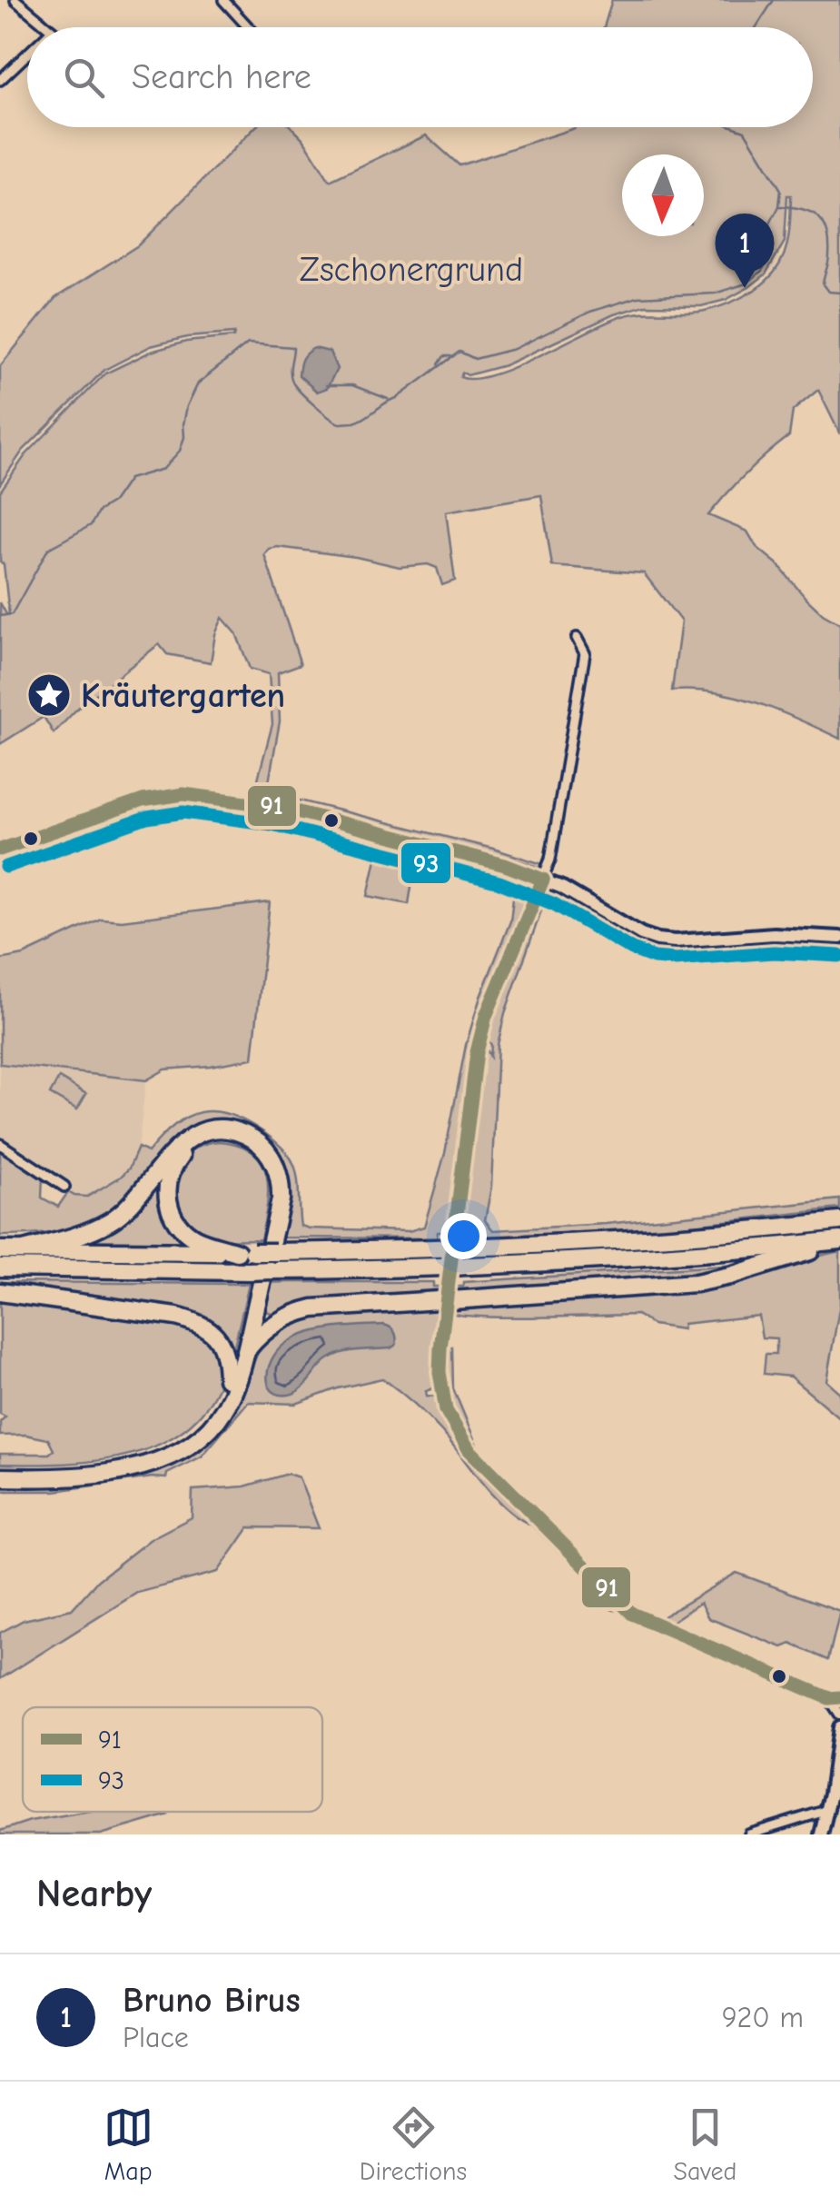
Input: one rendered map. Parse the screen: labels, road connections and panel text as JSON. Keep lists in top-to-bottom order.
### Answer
{
  "parks": ["Zschonergrund"],
  "places": {
    "place": ["Kräutergarten"]
  },
  "lines": ["transit line 91", "transit line 93"],
  "legend": ["91", "93"],
  "north": "bottom",
  "page": {
    "search": "Search here",
    "pins": "1",
    "heading": "Nearby",
    "list": [
      {
        "mark": "1",
        "name": "Bruno Birus",
        "note": "Place",
        "value": "920 m"
      }
    ],
    "nav": ["Map", "Directions", "Saved"]
  }
}
